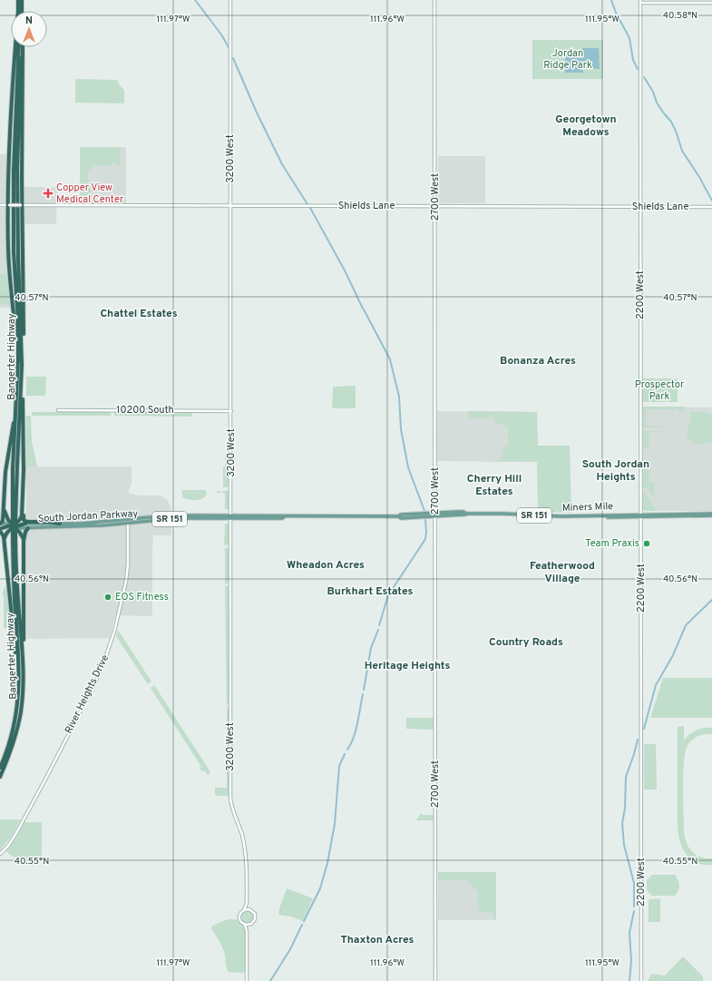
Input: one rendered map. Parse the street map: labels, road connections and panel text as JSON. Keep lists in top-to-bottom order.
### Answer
{
  "streets": {
    "highway": ["Bangerter Highway"],
    "main road": ["Miners Mile", "SR 151", "South Jordan Parkway"],
    "street": [
      "3200 West",
      "2700 West",
      "Shields Lane",
      "2200 West",
      "10200 South",
      "River Heights Drive"
    ]
  },
  "crossings": [
    ["3200 West", "Shields Lane"],
    ["3200 West", "10200 South"],
    ["3200 West", "South Jordan Parkway"],
    ["2700 West", "Shields Lane"],
    ["2700 West", "Miners Mile"],
    ["2700 West", "South Jordan Parkway"],
    ["Shields Lane", "2200 West"],
    ["2200 West", "Miners Mile"],
    ["2200 West", "SR 151"],
    ["Bangerter Highway", "South Jordan Parkway"],
    ["Miners Mile", "SR 151"],
    ["Miners Mile", "South Jordan Parkway"],
    ["South Jordan Parkway", "River Heights Drive"]
  ],
  "districts": [
    "Georgetown Meadows",
    "Chattel Estates",
    "Bonanza Acres",
    "South Jordan Heights",
    "Cherry Hill Estates",
    "Wheadon Acres",
    "Featherwood Village",
    "Burkhart Estates",
    "Country Roads",
    "Heritage Heights",
    "Thaxton Acres"
  ],
  "parks": ["Jordan Ridge Park", "Prospector Park"],
  "places": {
    "health": ["Copper View Medical Center"],
    "other": ["Team Praxis", "EOS Fitness"]
  },
  "north": "top",
  "coordinates": [
    "40.58°N",
    "111.97°W",
    "111.96°W",
    "111.95°W",
    "40.57°N",
    "40.56°N",
    "40.55°N"
  ]
}
